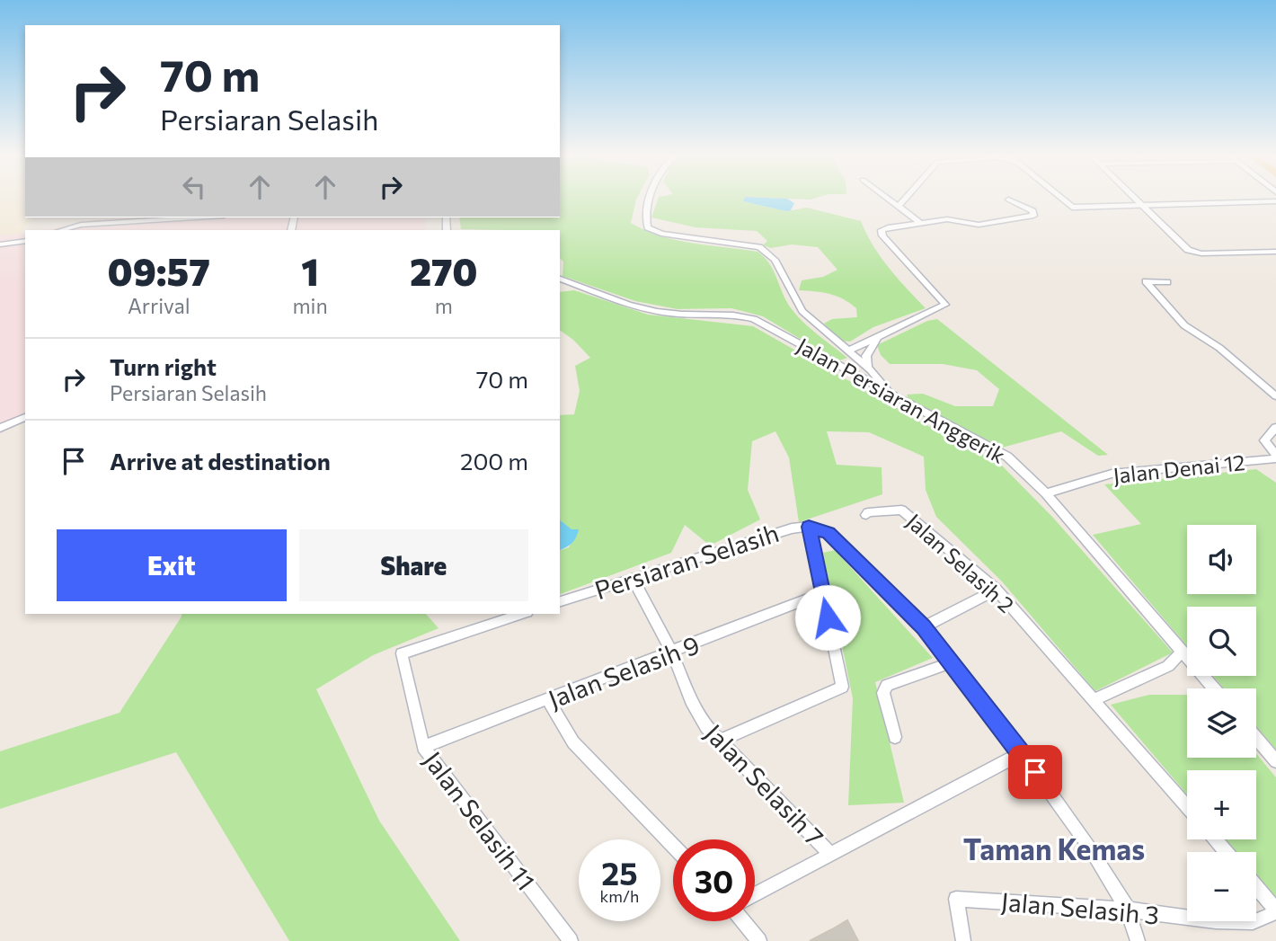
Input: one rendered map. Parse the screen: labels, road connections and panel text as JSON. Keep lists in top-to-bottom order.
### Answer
{
  "streets": {
    "street": [
      "Jalan Persiaran Anggerik",
      "Jalan Denai 12",
      "Persiaran Selasih",
      "Jalan Selasih 2",
      "Jalan Selasih 9",
      "Jalan Selasih 7",
      "Jalan Selasih 11",
      "Jalan Selasih 3"
    ]
  },
  "crossings": [
    ["Jalan Persiaran Anggerik", "Jalan Denai 12"],
    ["Persiaran Selasih", "Jalan Selasih 7"],
    ["Persiaran Selasih", "Jalan Selasih 3"],
    ["Jalan Selasih 9", "Jalan Selasih 7"],
    ["Jalan Selasih 9", "Jalan Selasih 11"]
  ],
  "districts": ["Taman Kemas"],
  "page": {
    "turn": ["70 m", "Persiaran Selasih"],
    "eta": [
      "09:57",
      "Arrival",
      "1",
      "min",
      "270",
      "m"
    ],
    "list": [
      {
        "name": "Turn right",
        "note": "Persiaran Selasih",
        "value": "70 m"
      },
      {
        "name": "Arrive at destination",
        "value": "200 m"
      }
    ],
    "buttons": ["Exit", "Share"],
    "map_buttons": ["+", "−"],
    "speed": "25 km/h",
    "limit": "30"
  }
}
